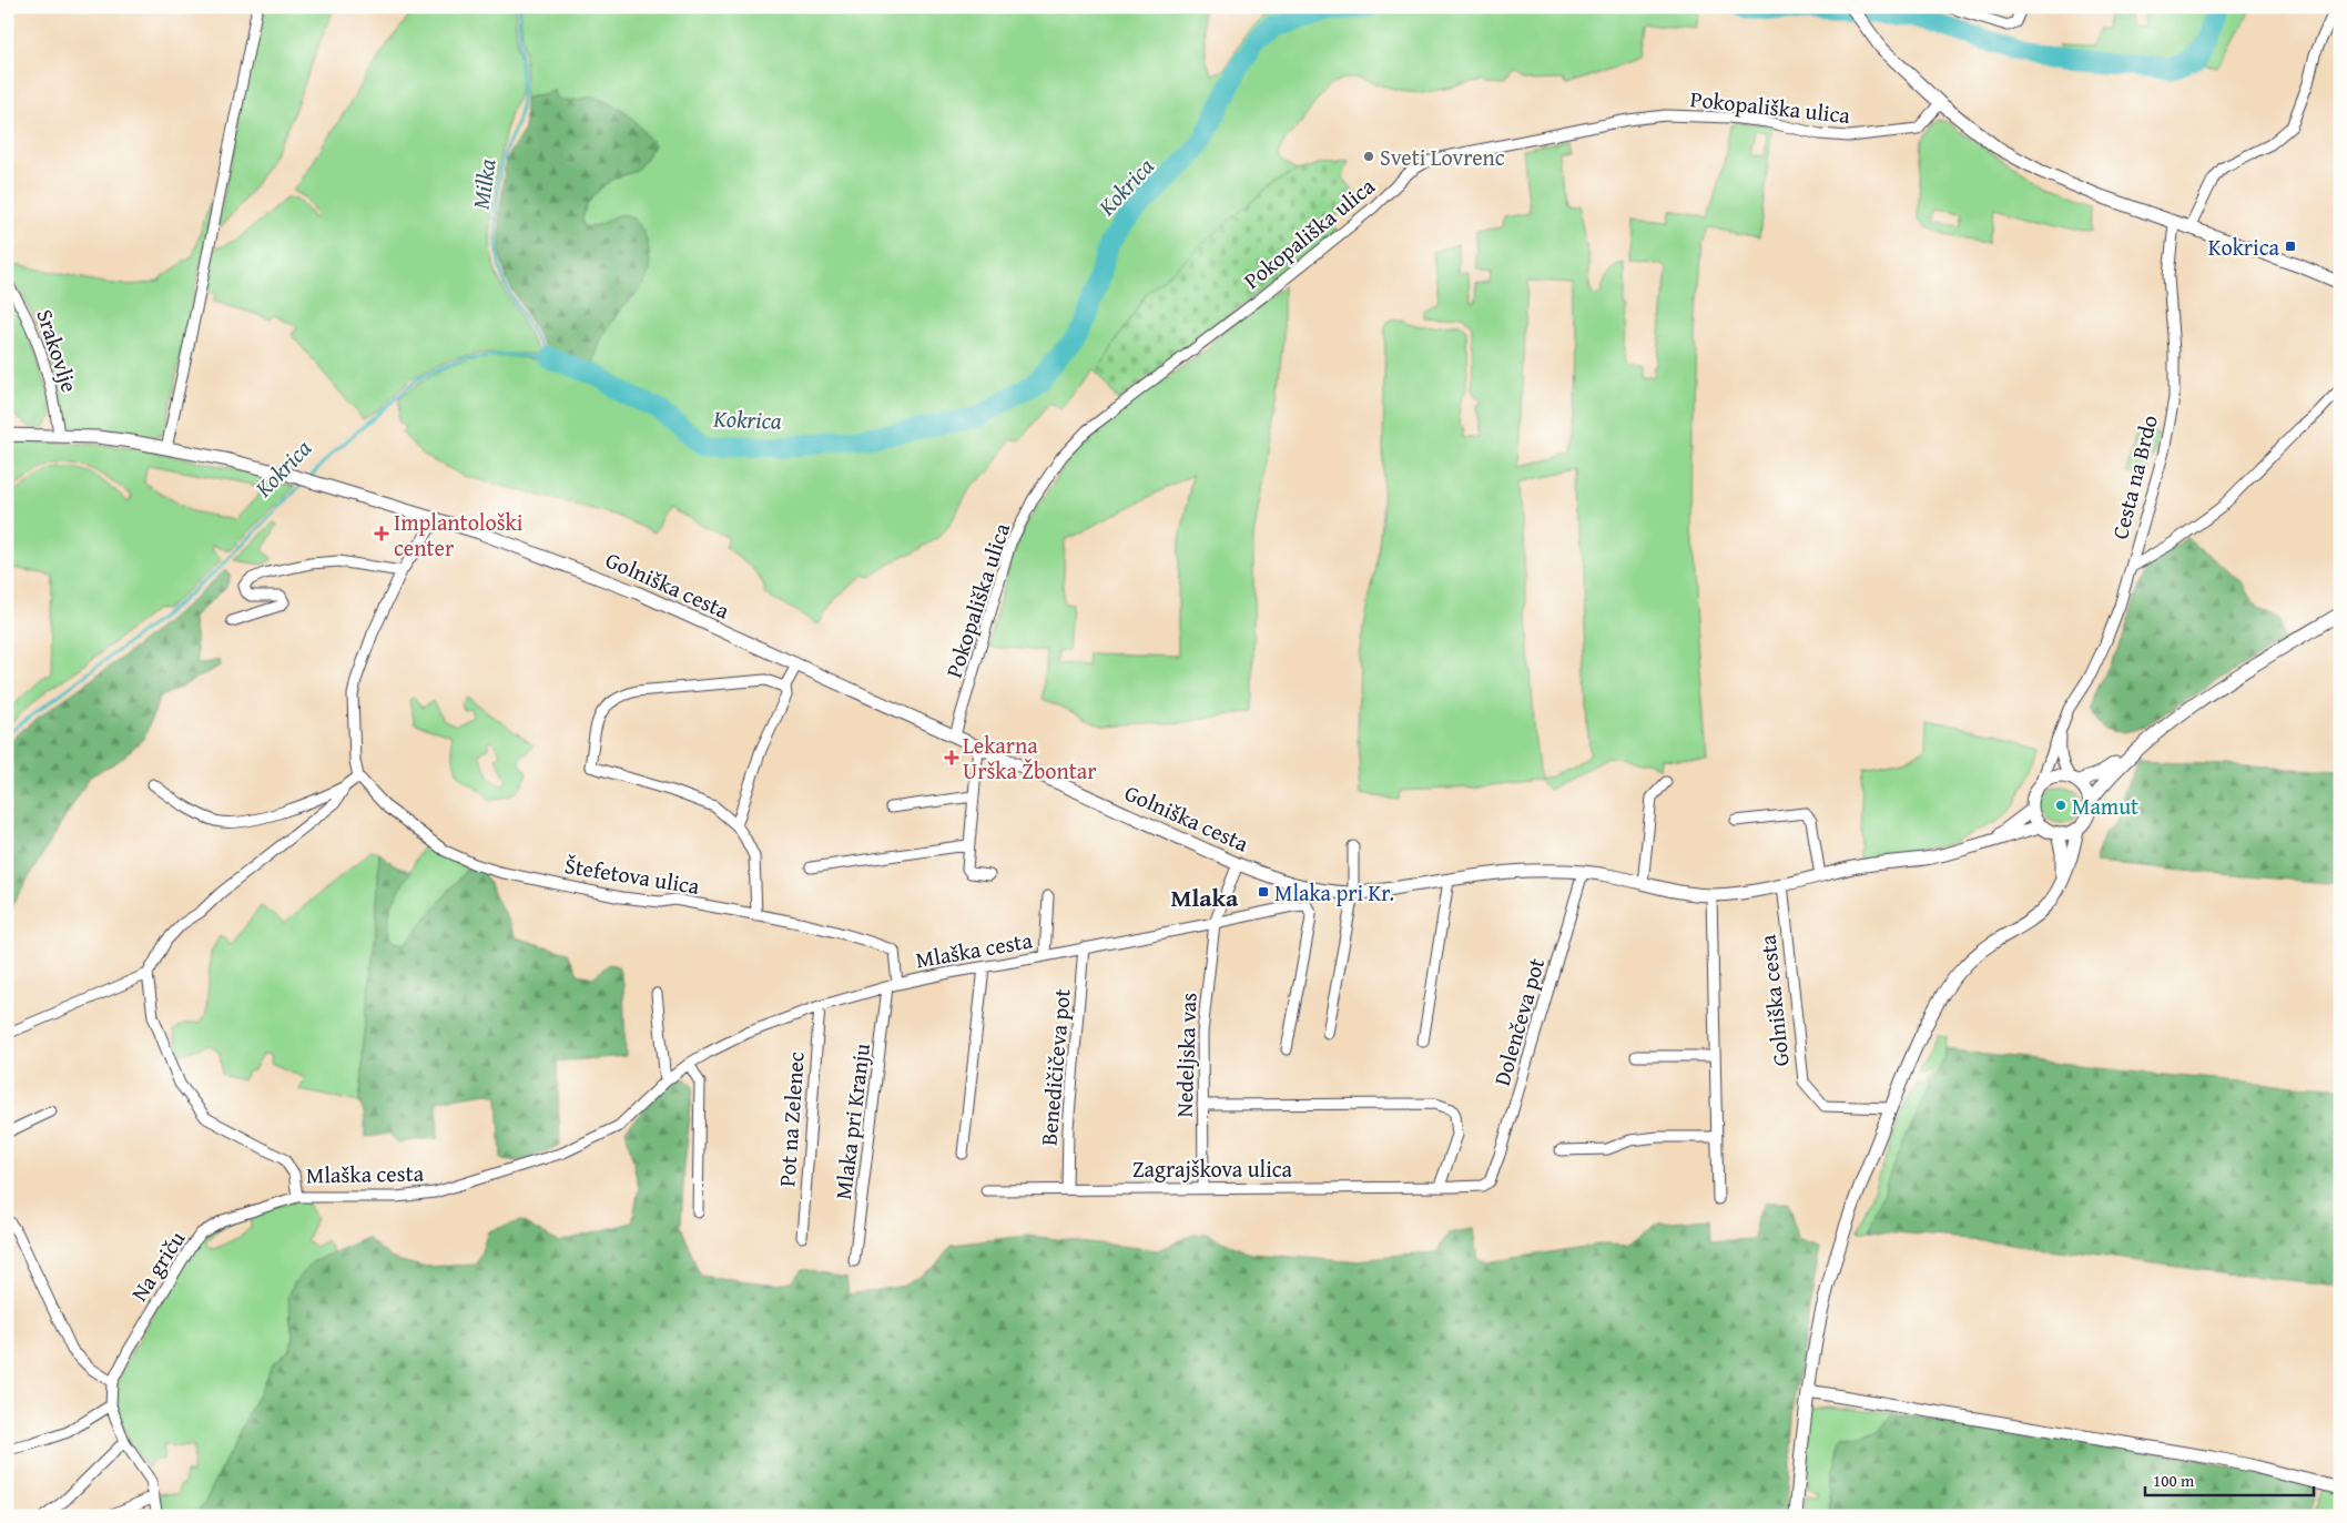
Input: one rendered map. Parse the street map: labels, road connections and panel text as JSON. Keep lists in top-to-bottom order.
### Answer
{
  "streets": {
    "main road": ["Golniška cesta"],
    "street": [
      "Pokopališka ulica",
      "Srakovlje",
      "Cesta na Brdo",
      "Štefetova ulica",
      "Mlaška cesta",
      "Dolenčeva pot",
      "Nedeljska vas",
      "Benedičičeva pot",
      "Pot na Zelenec",
      "Mlaka pri Kranju",
      "Zagrajškova ulica",
      "Na griču"
    ]
  },
  "crossings": [
    ["Pokopališka ulica", "Golniška cesta"],
    ["Srakovlje", "Golniška cesta"],
    ["Golniška cesta", "Dolenčeva pot"],
    ["Štefetova ulica", "Mlaška cesta"],
    ["Štefetova ulica", "Mlaka pri Kranju"],
    ["Mlaška cesta", "Nedeljska vas"],
    ["Mlaška cesta", "Benedičičeva pot"],
    ["Mlaška cesta", "Pot na Zelenec"],
    ["Mlaška cesta", "Mlaka pri Kranju"],
    ["Mlaška cesta", "Na griču"],
    ["Dolenčeva pot", "Zagrajškova ulica"],
    ["Nedeljska vas", "Zagrajškova ulica"],
    ["Benedičičeva pot", "Zagrajškova ulica"]
  ],
  "districts": ["Mlaka"],
  "water": ["Milka", "Kokrica"],
  "places": {
    "other": ["Sveti Lovrenc", "Mamut"],
    "transit": ["Kokrica", "Mlaka pri Kr."],
    "health": ["Implantološki center", "Lekarna Urška Žbontar"]
  },
  "scale_bar": "100 m"
}
